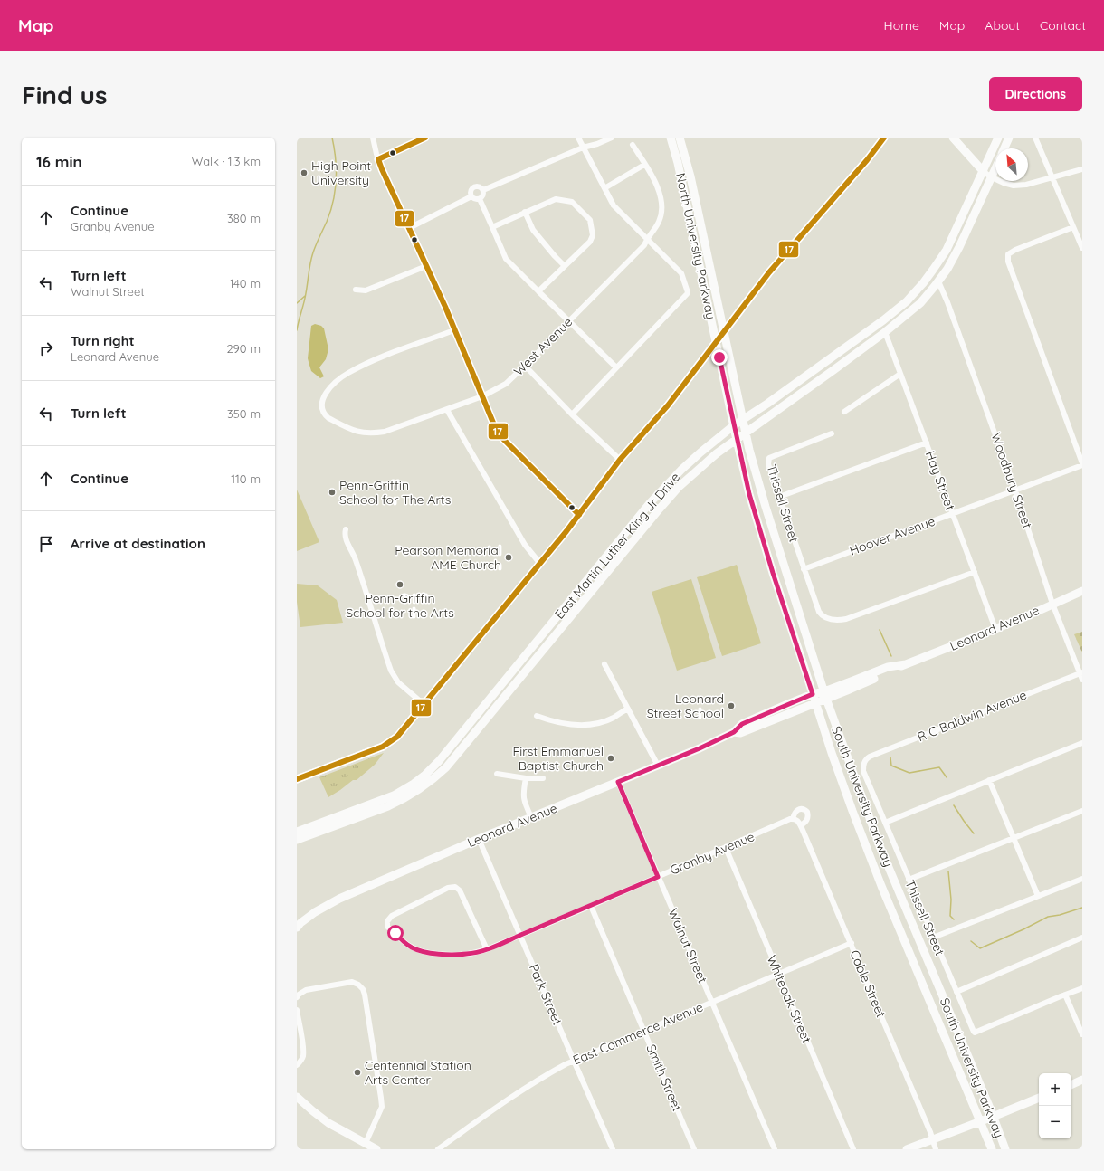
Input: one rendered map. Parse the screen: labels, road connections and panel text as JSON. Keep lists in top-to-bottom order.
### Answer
{
  "streets": {
    "main road": [
      "North University Parkway",
      "East Martin Luther King Jr Drive",
      "Leonard Avenue",
      "South University Parkway"
    ],
    "street": [
      "West Avenue",
      "Hay Street",
      "Woodbury Street",
      "Thissell Street",
      "Hoover Avenue",
      "R C Baldwin Avenue",
      "Granby Avenue",
      "Walnut Street",
      "Cable Street",
      "Park Street",
      "Whiteoak Street",
      "East Commerce Avenue",
      "Smith Street"
    ]
  },
  "crossings": [
    ["North University Parkway", "East Martin Luther King Jr Drive"],
    ["North University Parkway", "South University Parkway"],
    ["Hay Street", "Thissell Street"],
    ["Hay Street", "Hoover Avenue"],
    ["Hay Street", "East Martin Luther King Jr Drive"],
    ["Hay Street", "Leonard Avenue"],
    ["Woodbury Street", "Hoover Avenue"],
    ["Woodbury Street", "East Martin Luther King Jr Drive"],
    ["Woodbury Street", "Leonard Avenue"],
    ["Woodbury Street", "R C Baldwin Avenue"],
    ["Thissell Street", "Hoover Avenue"],
    ["Thissell Street", "R C Baldwin Avenue"],
    ["East Martin Luther King Jr Drive", "South University Parkway"],
    ["Leonard Avenue", "South University Parkway"],
    ["Leonard Avenue", "Walnut Street"],
    ["Leonard Avenue", "Park Street"],
    ["Granby Avenue", "Walnut Street"],
    ["Granby Avenue", "Cable Street"],
    ["Granby Avenue", "Park Street"],
    ["Granby Avenue", "Whiteoak Street"],
    ["Granby Avenue", "Smith Street"],
    ["Walnut Street", "East Commerce Avenue"],
    ["Cable Street", "East Commerce Avenue"],
    ["Park Street", "East Commerce Avenue"],
    ["Whiteoak Street", "East Commerce Avenue"],
    ["East Commerce Avenue", "Smith Street"]
  ],
  "places": [
    "High Point University",
    "Penn-Griffin School for The Arts",
    "Pearson Memorial AME Church",
    "Penn-Griffin School for the Arts",
    "Leonard Street School",
    "First Emmanuel Baptist Church",
    "Centennial Station Arts Center"
  ],
  "lines": ["transit line 17"],
  "north": "top left",
  "page": {
    "header": "Map",
    "nav": [
      "Home",
      "Map",
      "About",
      "Contact"
    ],
    "buttons": "Directions",
    "title": "Find us",
    "heading": ["16 min", "Walk · 1.3 km"],
    "list": [
      ["Continue", "Granby Avenue", "380 m"],
      ["Turn left", "Walnut Street", "140 m"],
      ["Turn right", "Leonard Avenue", "290 m"],
      ["Turn left", "350 m"],
      ["Continue", "110 m"],
      "Arrive at destination"
    ],
    "map_buttons": ["+", "−"]
  }
}
